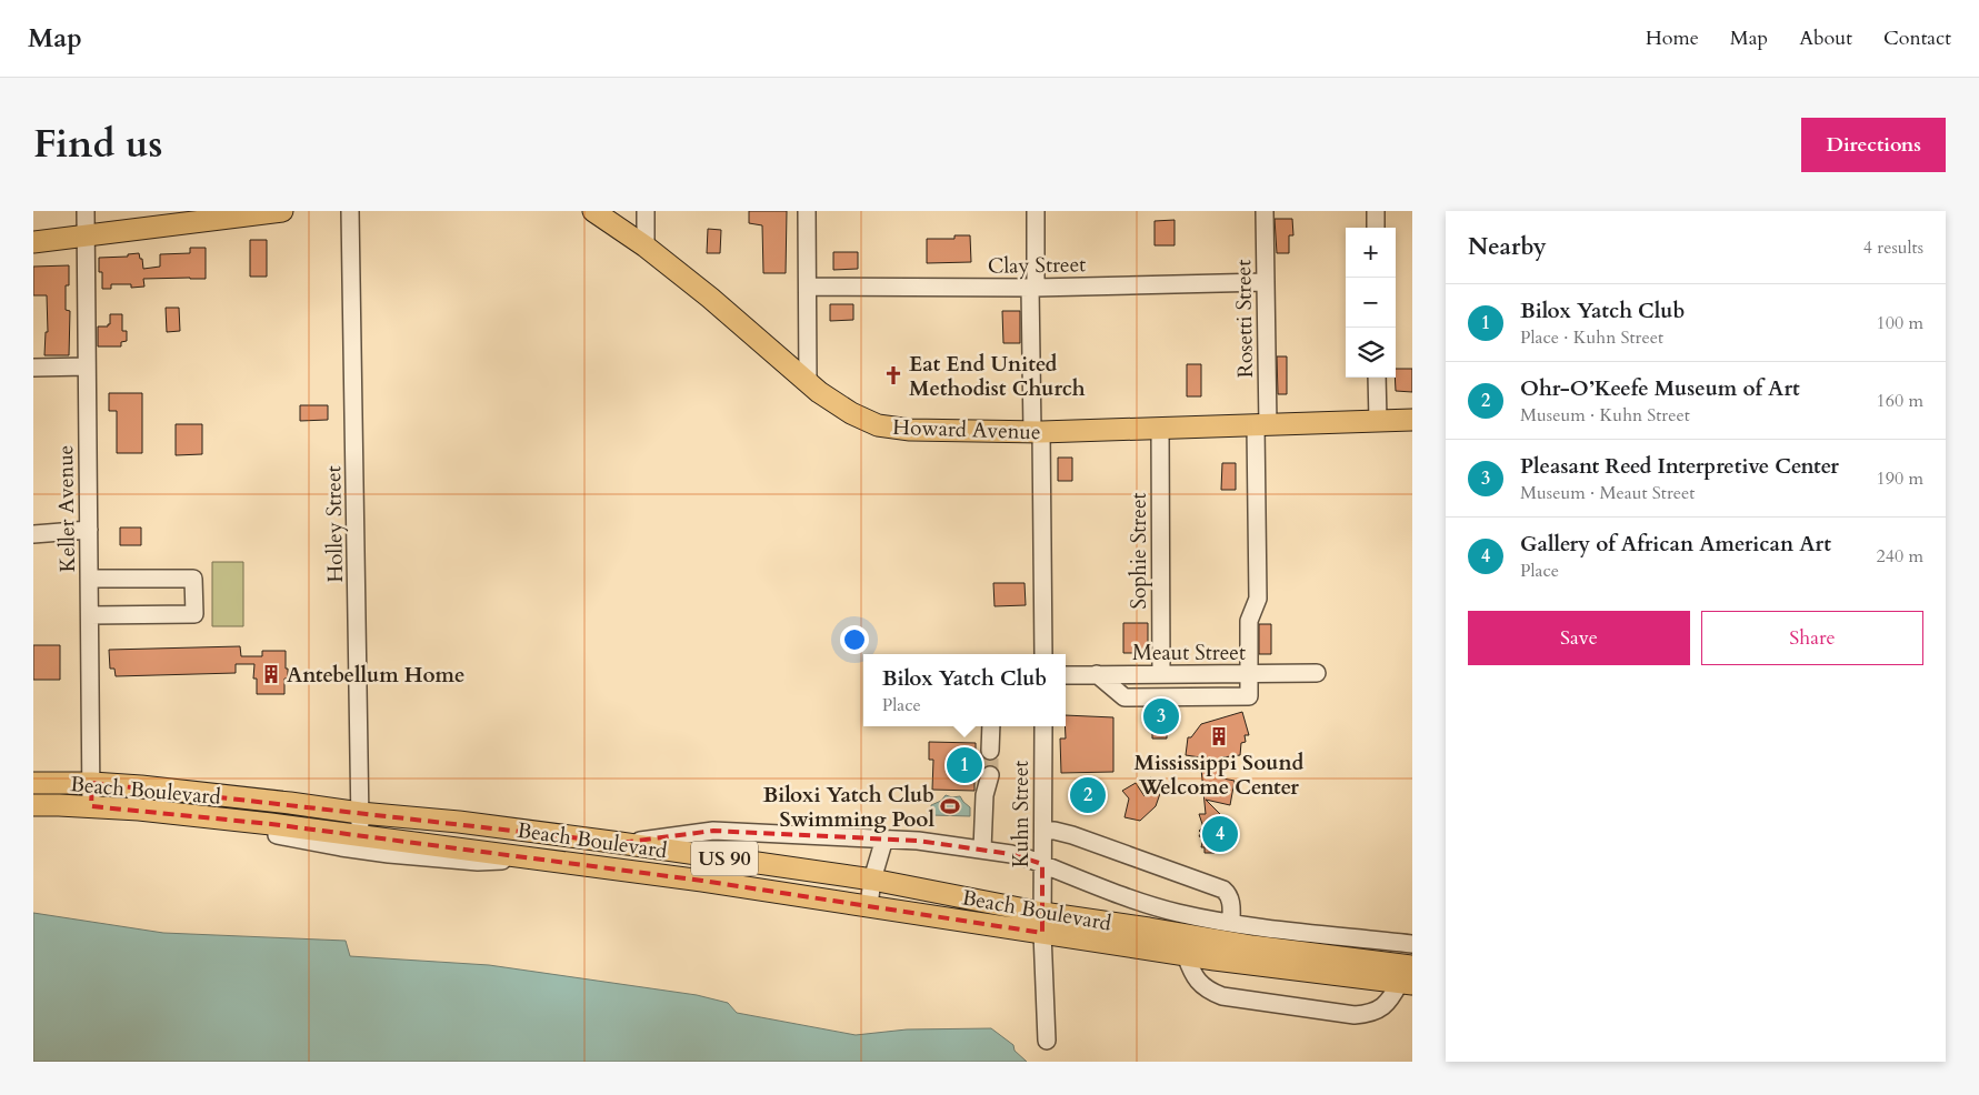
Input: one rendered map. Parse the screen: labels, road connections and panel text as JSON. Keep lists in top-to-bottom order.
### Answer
{
  "streets": {
    "main road": ["Howard Avenue", "Beach Boulevard", "US 90"],
    "street": [
      "Clay Street",
      "Rosetti Street",
      "Keller Avenue",
      "Holley Street",
      "Sophie Street",
      "Meaut Street",
      "Kuhn Street"
    ]
  },
  "crossings": [
    ["Clay Street", "Rosetti Street"],
    ["Rosetti Street", "Howard Avenue"],
    ["Rosetti Street", "Meaut Street"],
    ["Howard Avenue", "Sophie Street"],
    ["Keller Avenue", "Beach Boulevard"],
    ["Holley Street", "Beach Boulevard"],
    ["Sophie Street", "Meaut Street"],
    ["Beach Boulevard", "Kuhn Street"]
  ],
  "places": {
    "church": ["Eat End United Methodist Church"],
    "building": ["Antebellum Home", "Mississippi Sound Welcome Center"],
    "sports": ["Biloxi Yatch Club Swimming Pool"]
  },
  "page": {
    "header": "Map",
    "nav": [
      "Home",
      "Map",
      "About",
      "Contact"
    ],
    "title": "Find us",
    "buttons": [
      "Directions",
      ["Save", "Share"]
    ],
    "heading": ["Nearby", "4 results"],
    "map_buttons": ["+", "−"],
    "list": [
      {
        "mark": "1",
        "name": "Bilox Yatch Club",
        "note": "Place · Kuhn Street",
        "value": "100 m"
      },
      {
        "mark": "2",
        "name": "Ohr-O’Keefe Museum of Art",
        "note": "Museum · Kuhn Street",
        "value": "160 m"
      },
      {
        "mark": "3",
        "name": "Pleasant Reed Interpretive Center",
        "note": "Museum · Meaut Street",
        "value": "190 m"
      },
      {
        "mark": "4",
        "name": "Gallery of African American Art",
        "note": "Place",
        "value": "240 m"
      }
    ],
    "popup": ["Bilox Yatch Club", "Place"],
    "pins": [
      "3",
      "1",
      "2",
      "4"
    ]
  }
}
